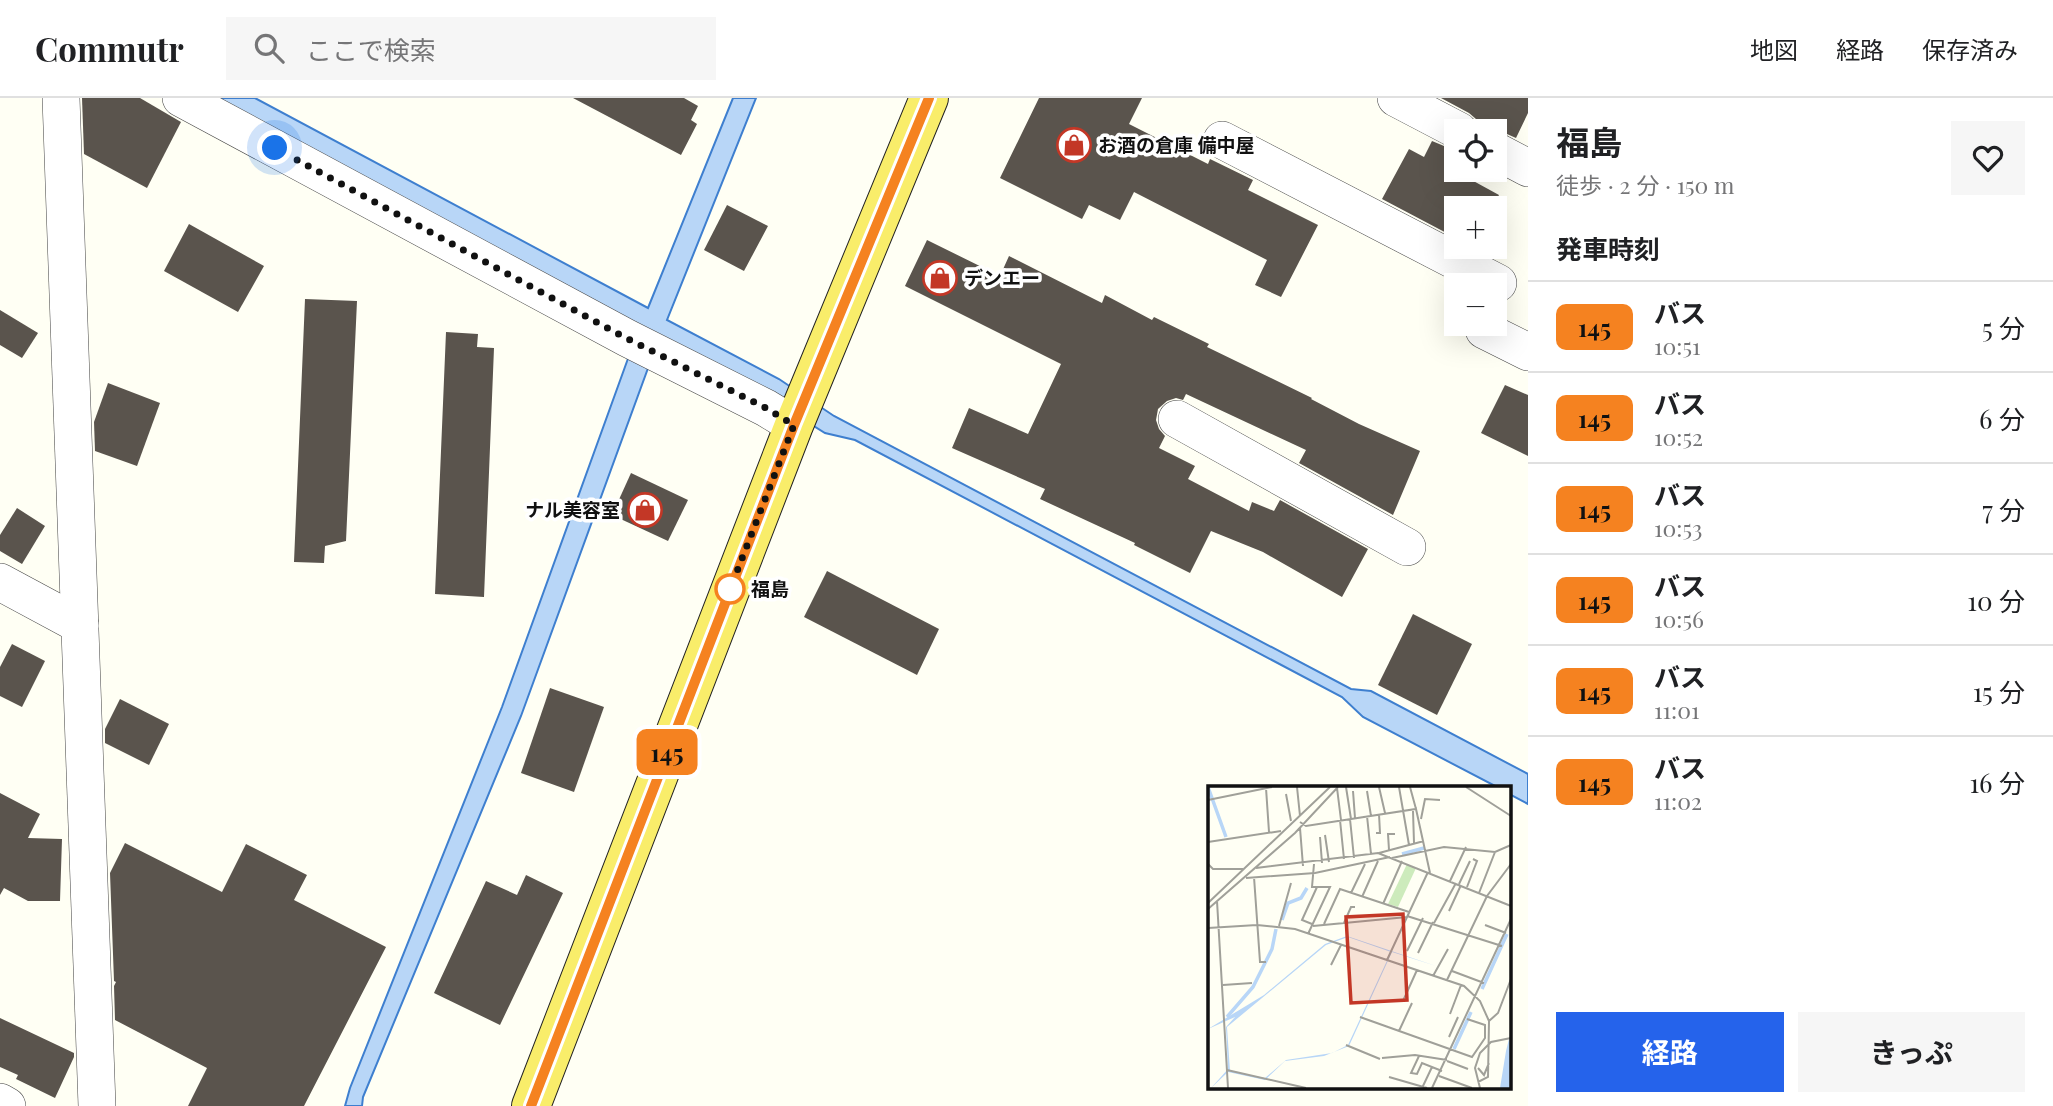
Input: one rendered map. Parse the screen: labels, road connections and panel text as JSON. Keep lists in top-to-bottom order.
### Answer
{
  "places": {
    "shop": ["お酒の倉庫 備中屋", "デンエー", "ナル美容室"],
    "other": ["福島"]
  },
  "lines": ["bus line 145"],
  "page": {
    "header": "Commutr",
    "search": "ここで検索",
    "nav": ["地図", "経路", "保存済み"],
    "on_map": "145",
    "heading": [
      ["福島", "徒歩 · 2 分 · 150 m"],
      "発車時刻"
    ],
    "map_buttons": ["+", "−"],
    "list": [
      {
        "mark": "145",
        "name": "バス",
        "note": "10:51",
        "value": "5 分"
      },
      {
        "mark": "145",
        "name": "バス",
        "note": "10:52",
        "value": "6 分"
      },
      {
        "mark": "145",
        "name": "バス",
        "note": "10:53",
        "value": "7 分"
      },
      {
        "mark": "145",
        "name": "バス",
        "note": "10:56",
        "value": "10 分"
      },
      {
        "mark": "145",
        "name": "バス",
        "note": "11:01",
        "value": "15 分"
      },
      {
        "mark": "145",
        "name": "バス",
        "note": "11:02",
        "value": "16 分"
      }
    ],
    "buttons": ["経路", "きっぷ"]
  }
}
